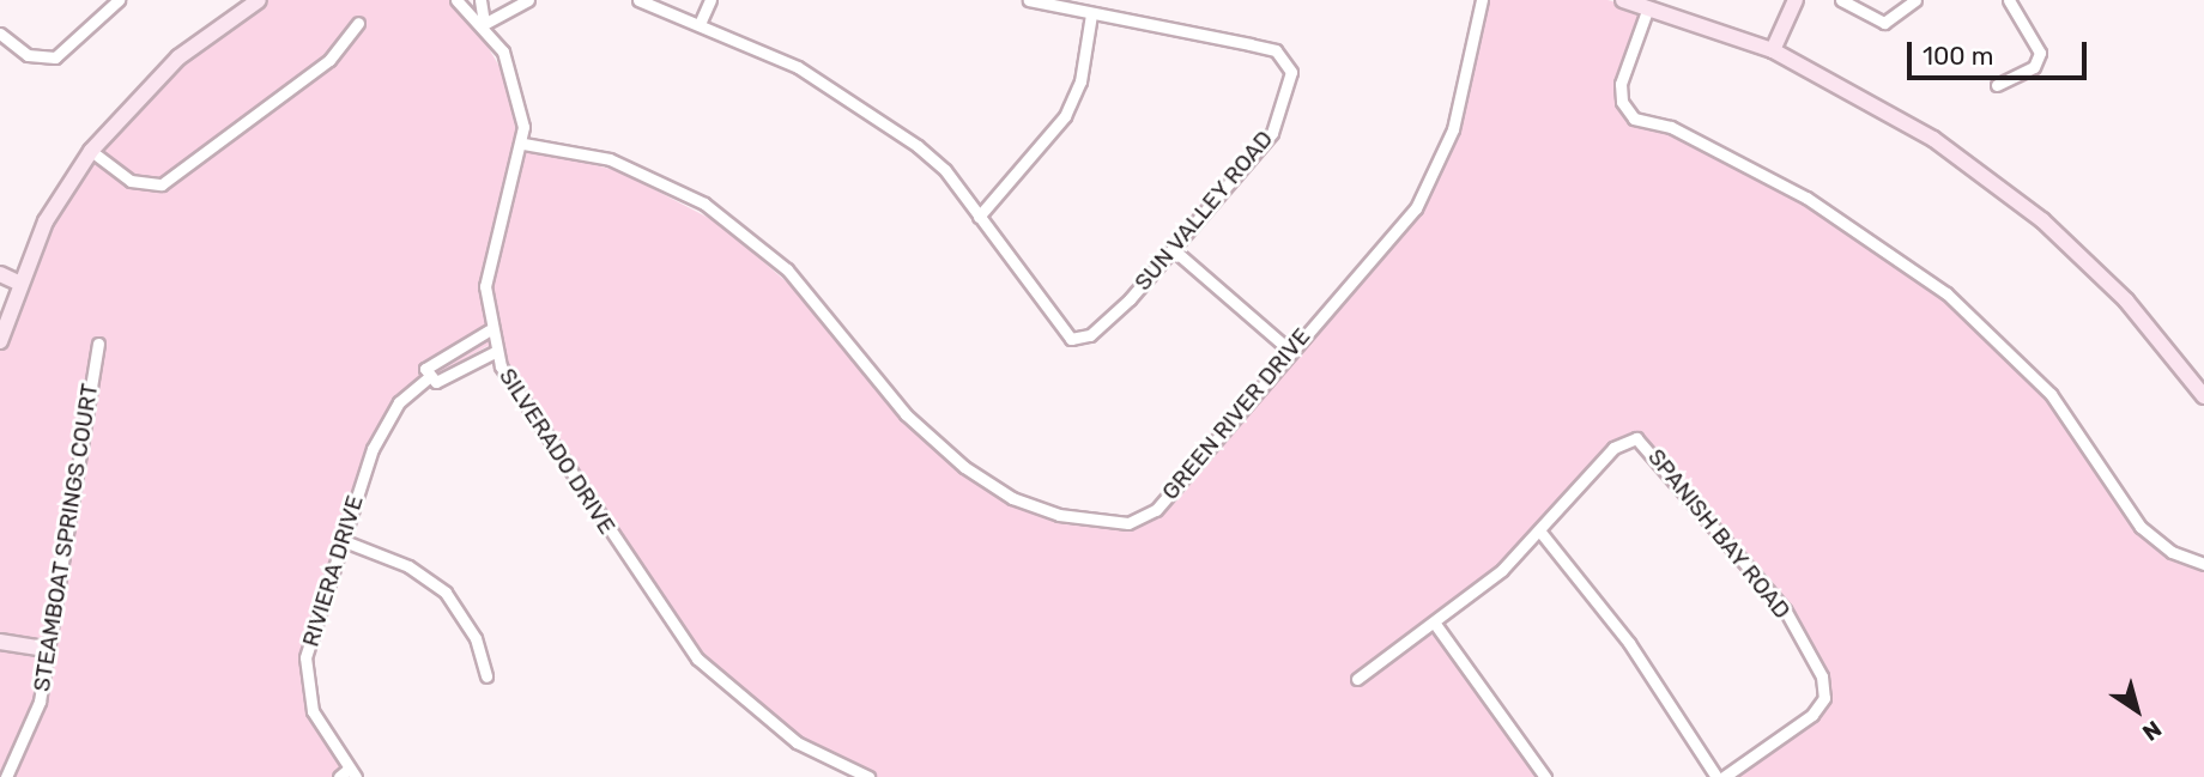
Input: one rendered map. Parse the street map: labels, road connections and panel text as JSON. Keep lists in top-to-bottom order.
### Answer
{
  "streets": {
    "street": [
      "SUN VALLEY ROAD",
      "GREEN RIVER DRIVE",
      "SILVERADO DRIVE",
      "SPANISH BAY ROAD",
      "STEAMBOAT SPRINGS COURT",
      "RIVIERA DRIVE"
    ]
  },
  "crossings": [
    ["GREEN RIVER DRIVE", "SILVERADO DRIVE"],
    ["SILVERADO DRIVE", "RIVIERA DRIVE"]
  ],
  "scale_bar": "100 m",
  "north": "bottom right"
}
